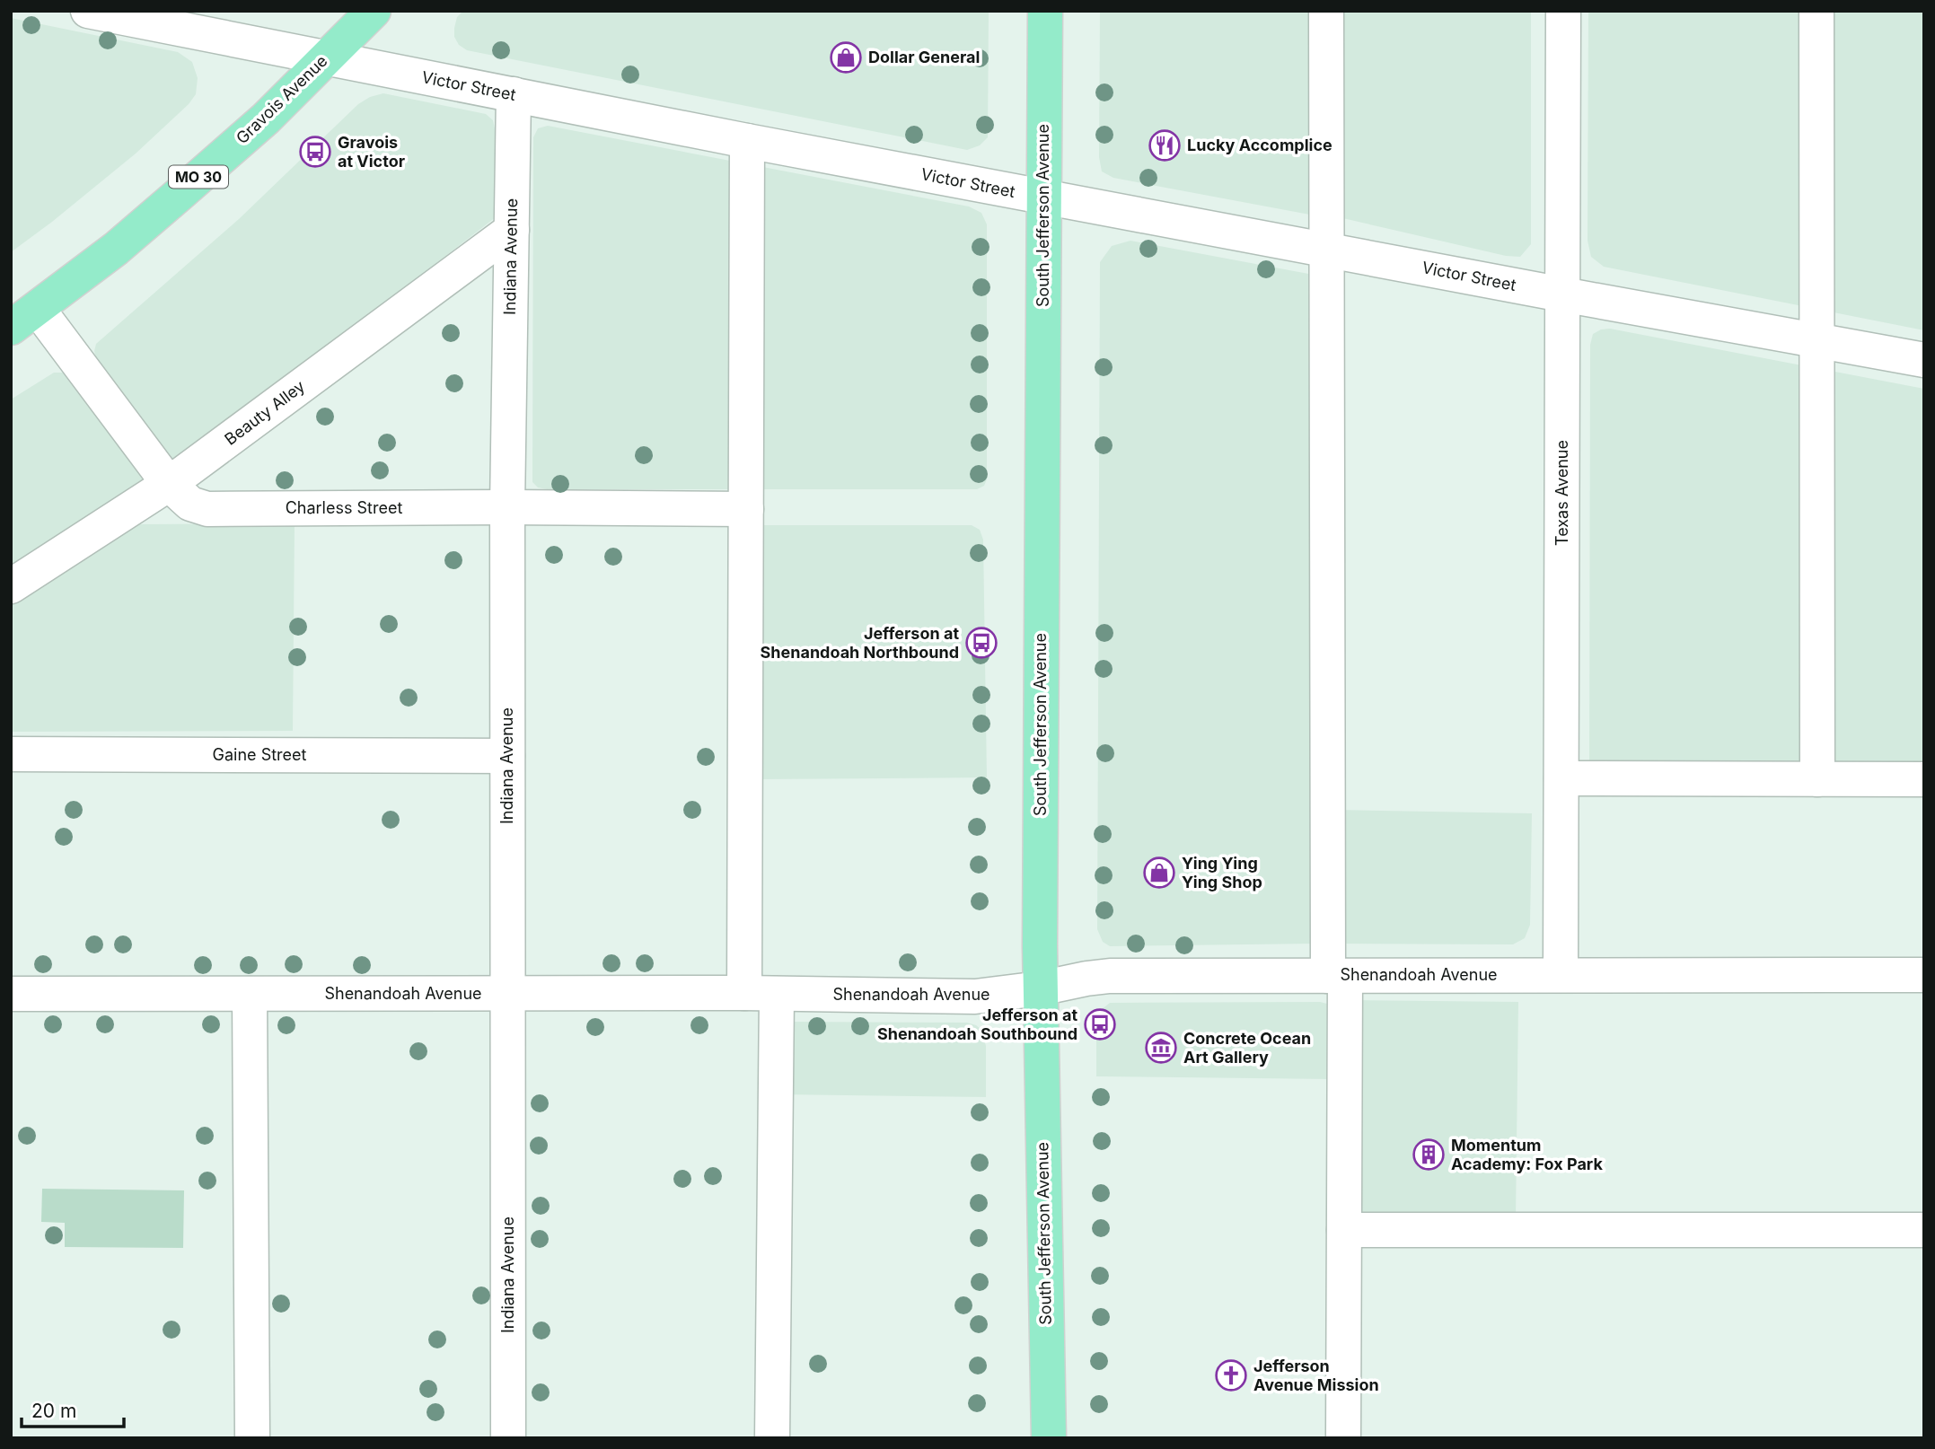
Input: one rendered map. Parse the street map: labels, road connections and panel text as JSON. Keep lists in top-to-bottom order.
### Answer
{
  "streets": {
    "main road": ["Gravois Avenue", "MO 30", "South Jefferson Avenue"],
    "street": [
      "Victor Street",
      "Indiana Avenue",
      "Beauty Alley",
      "Texas Avenue",
      "Charless Street",
      "Gaine Street",
      "Shenandoah Avenue"
    ]
  },
  "crossings": [
    ["Victor Street", "Gravois Avenue"],
    ["Victor Street", "South Jefferson Avenue"],
    ["Victor Street", "Indiana Avenue"],
    ["Victor Street", "Texas Avenue"],
    ["Gravois Avenue", "Charless Street"],
    ["South Jefferson Avenue", "Shenandoah Avenue"],
    ["Indiana Avenue", "Beauty Alley"],
    ["Indiana Avenue", "Charless Street"],
    ["Indiana Avenue", "Gaine Street"],
    ["Indiana Avenue", "Shenandoah Avenue"],
    ["Beauty Alley", "Charless Street"],
    ["Texas Avenue", "Shenandoah Avenue"]
  ],
  "places": {
    "shop": ["Dollar General", "Ying Ying Ying Shop"],
    "restaurant": ["Lucky Accomplice"],
    "bus stop": ["Gravois at Victor", "Jefferson at Shenandoah Northbound", "Jefferson at Shenandoah Southbound"],
    "museum": ["Concrete Ocean Art Gallery"],
    "building": ["Momentum Academy: Fox Park"],
    "church": ["Jefferson Avenue Mission"]
  },
  "scale_bar": "20 m"
}
